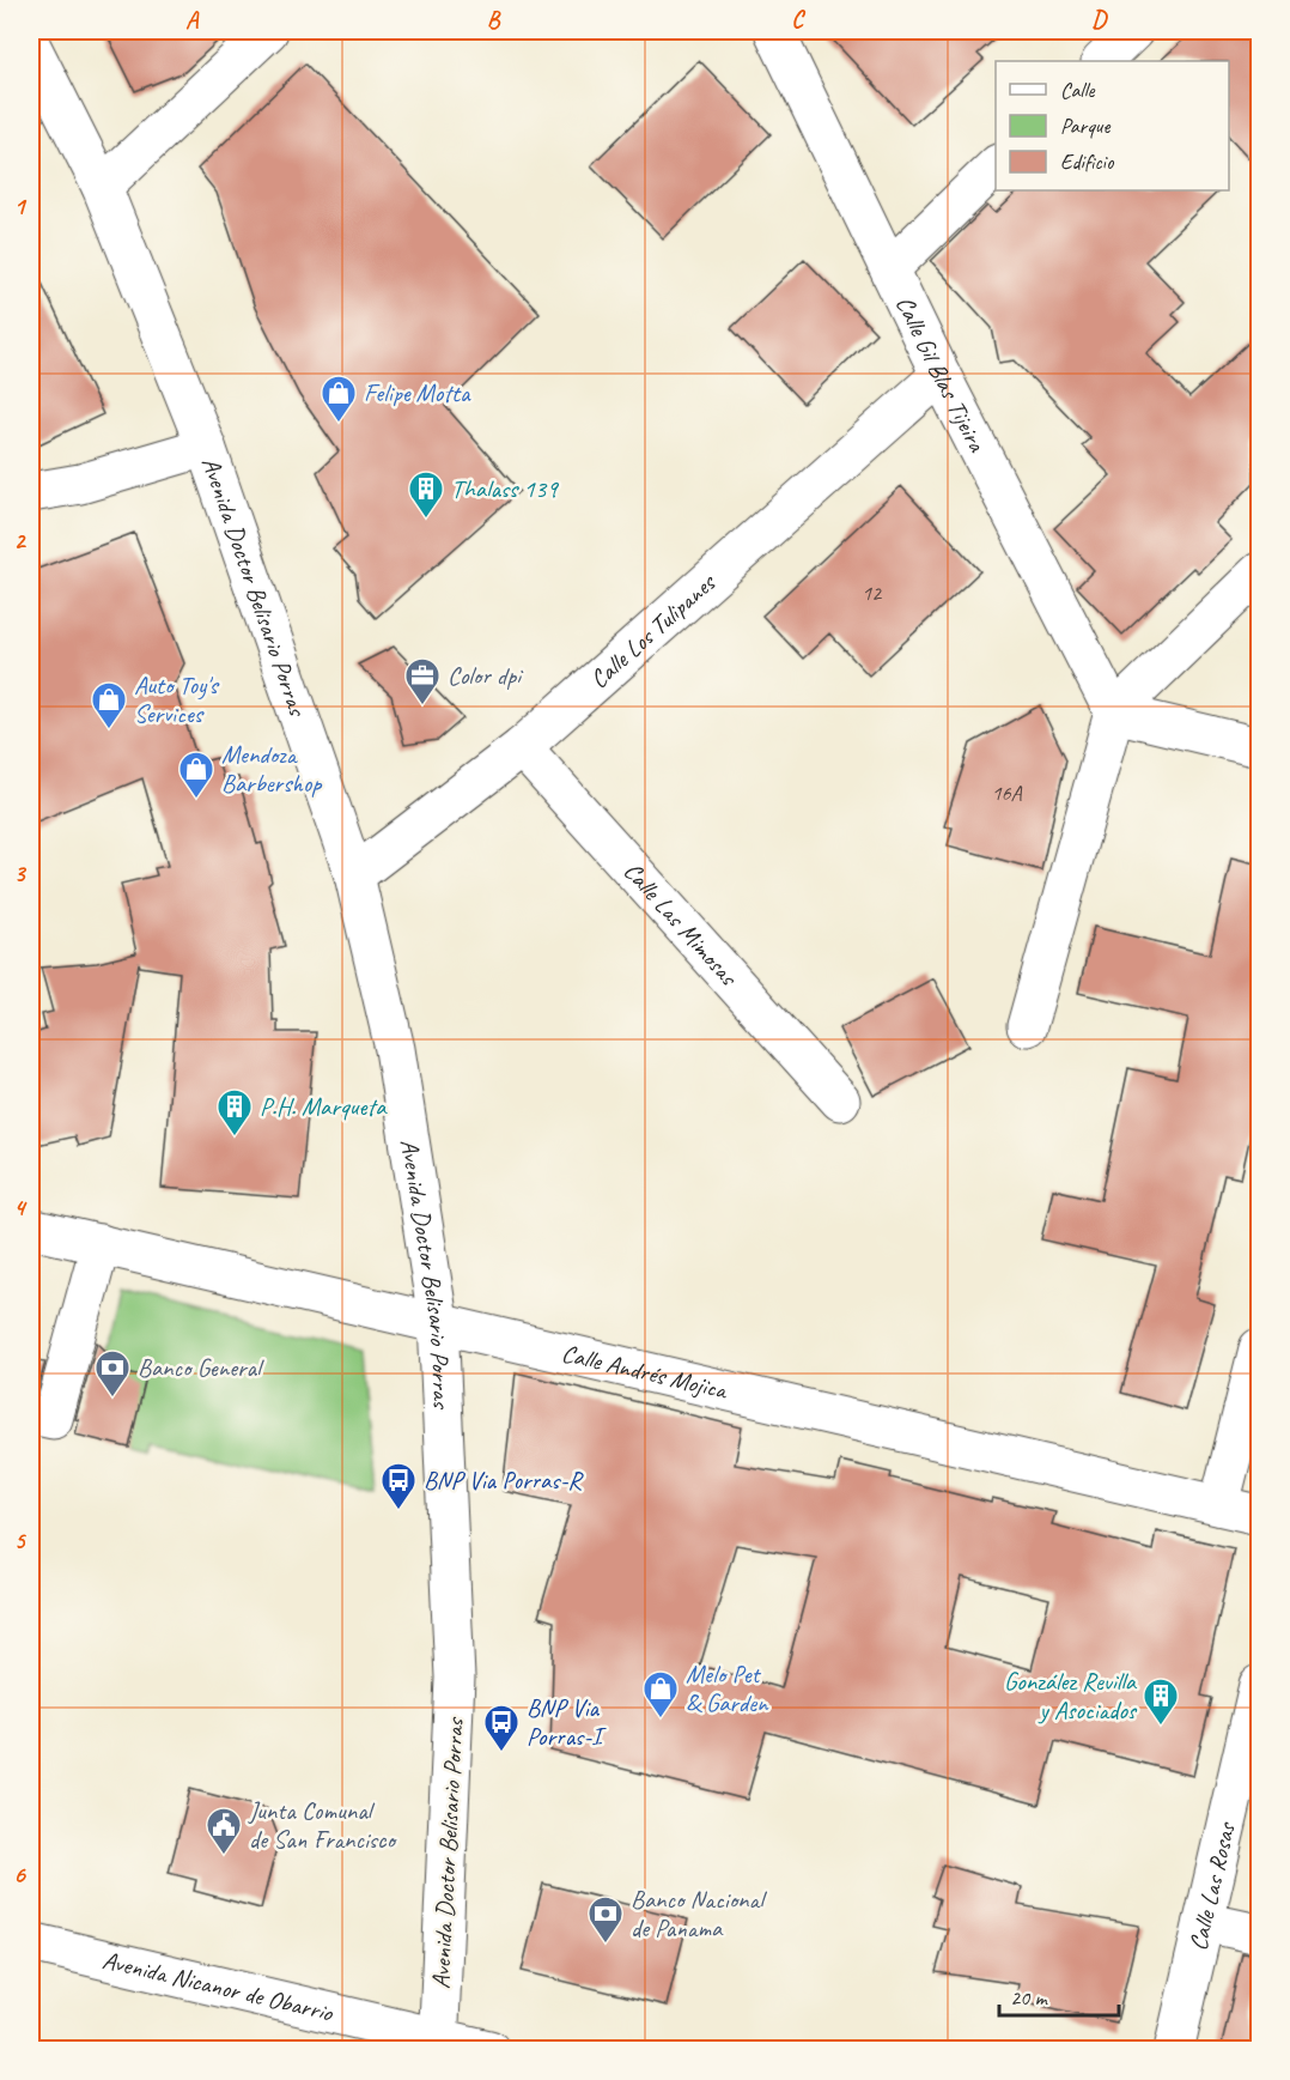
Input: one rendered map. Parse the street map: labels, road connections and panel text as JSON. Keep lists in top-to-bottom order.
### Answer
{
  "streets": {
    "street": [
      "Calle Gil Blas Tijeira",
      "Avenida Doctor Belisario Porras",
      "Calle Los Tulipanes",
      "Calle Las Mimosas",
      "Calle Andrés Mojica",
      "Calle Las Rosas",
      "Avenida Nicanor de Obarrio"
    ]
  },
  "crossings": [
    ["Calle Gil Blas Tijeira", "Calle Los Tulipanes"],
    ["Avenida Doctor Belisario Porras", "Calle Los Tulipanes"],
    ["Avenida Doctor Belisario Porras", "Calle Andrés Mojica"],
    ["Avenida Doctor Belisario Porras", "Avenida Nicanor de Obarrio"],
    ["Calle Los Tulipanes", "Calle Las Mimosas"]
  ],
  "places": {
    "shop": [
      "Felipe Motta",
      "Auto Toy's Services",
      "Mendoza Barbershop",
      "Melo Pet & Garden"
    ],
    "building": ["Thalass 139", "P.H. Marqueta", "González Revilla y Asociados"],
    "office": ["Color dpi"],
    "bank": ["Banco General", "Banco Nacional de Panama"],
    "bus stop": ["BNP Via Porras-R", "BNP Via Porras-I"],
    "public building": ["Junta Comunal de San Francisco"]
  },
  "house_numbers": ["12", "16A"],
  "legend": ["Calle", "Parque", "Edificio"],
  "scale_bar": "20 m",
  "grid": {
    "columns": [
      "A",
      "B",
      "C",
      "D"
    ],
    "rows": [
      "1",
      "2",
      "3",
      "4",
      "5",
      "6"
    ]
  }
}
